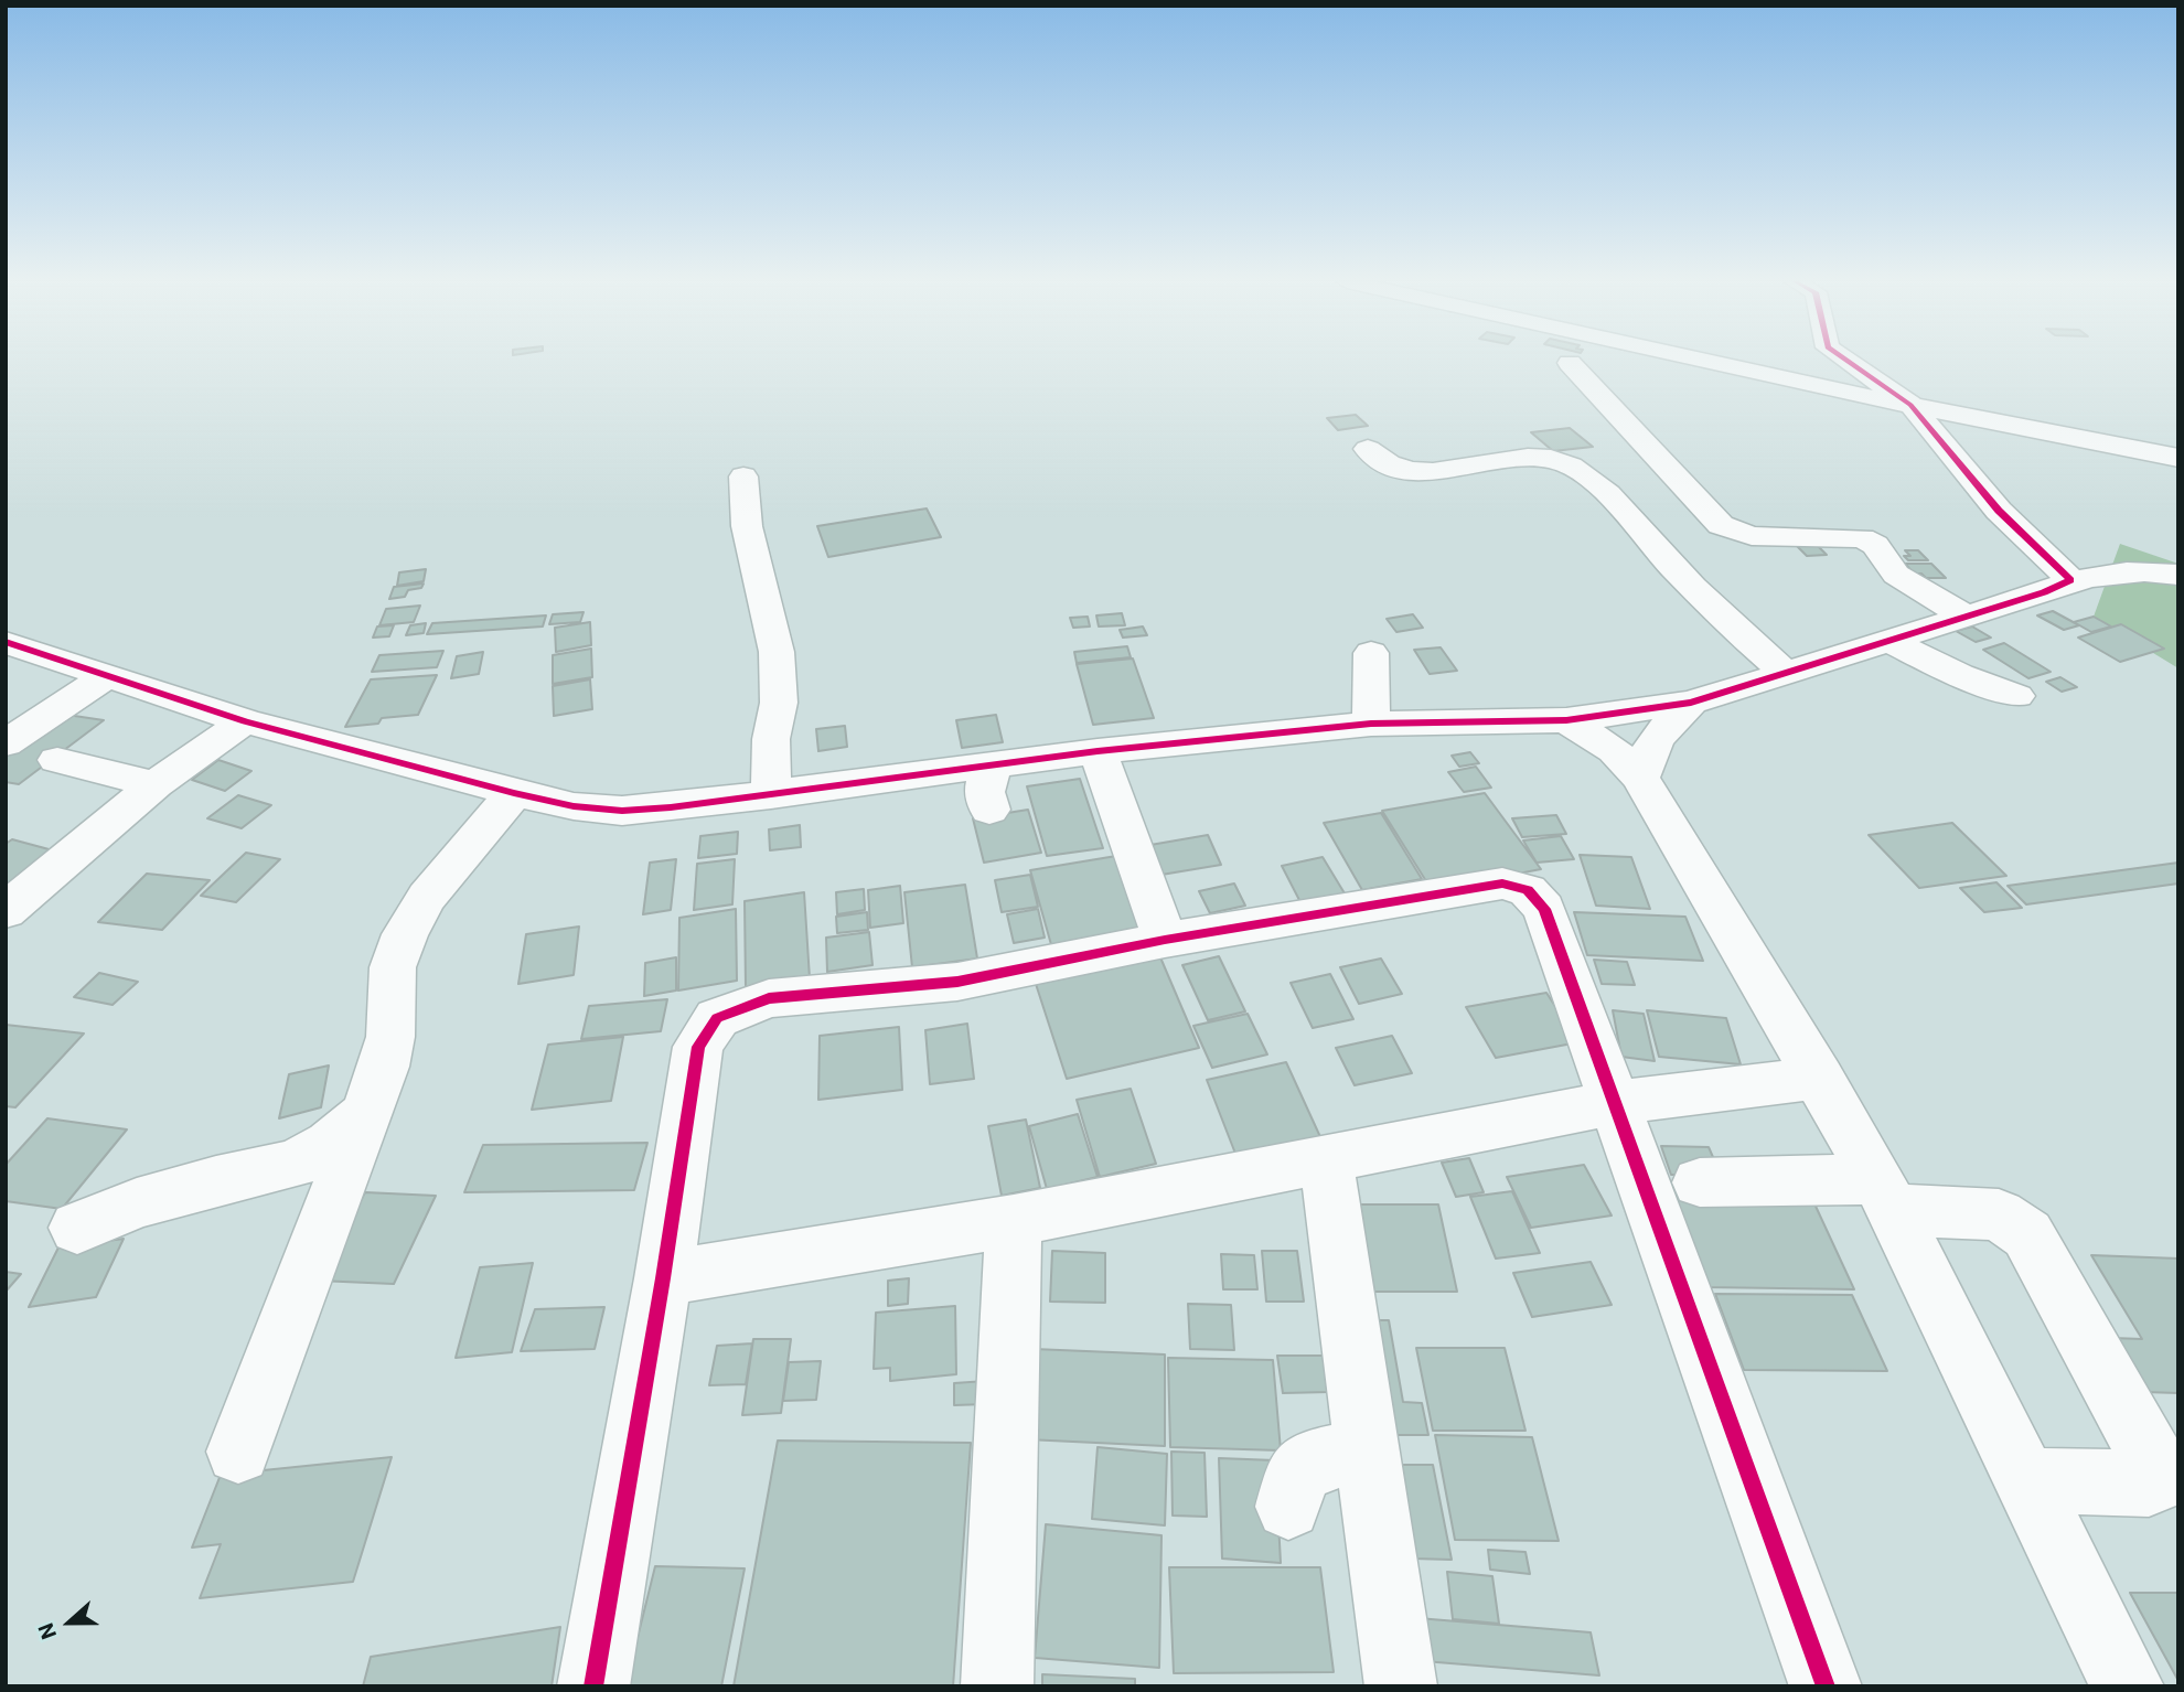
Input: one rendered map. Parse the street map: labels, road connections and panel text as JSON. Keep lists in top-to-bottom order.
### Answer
{
  "north": "left"
}
